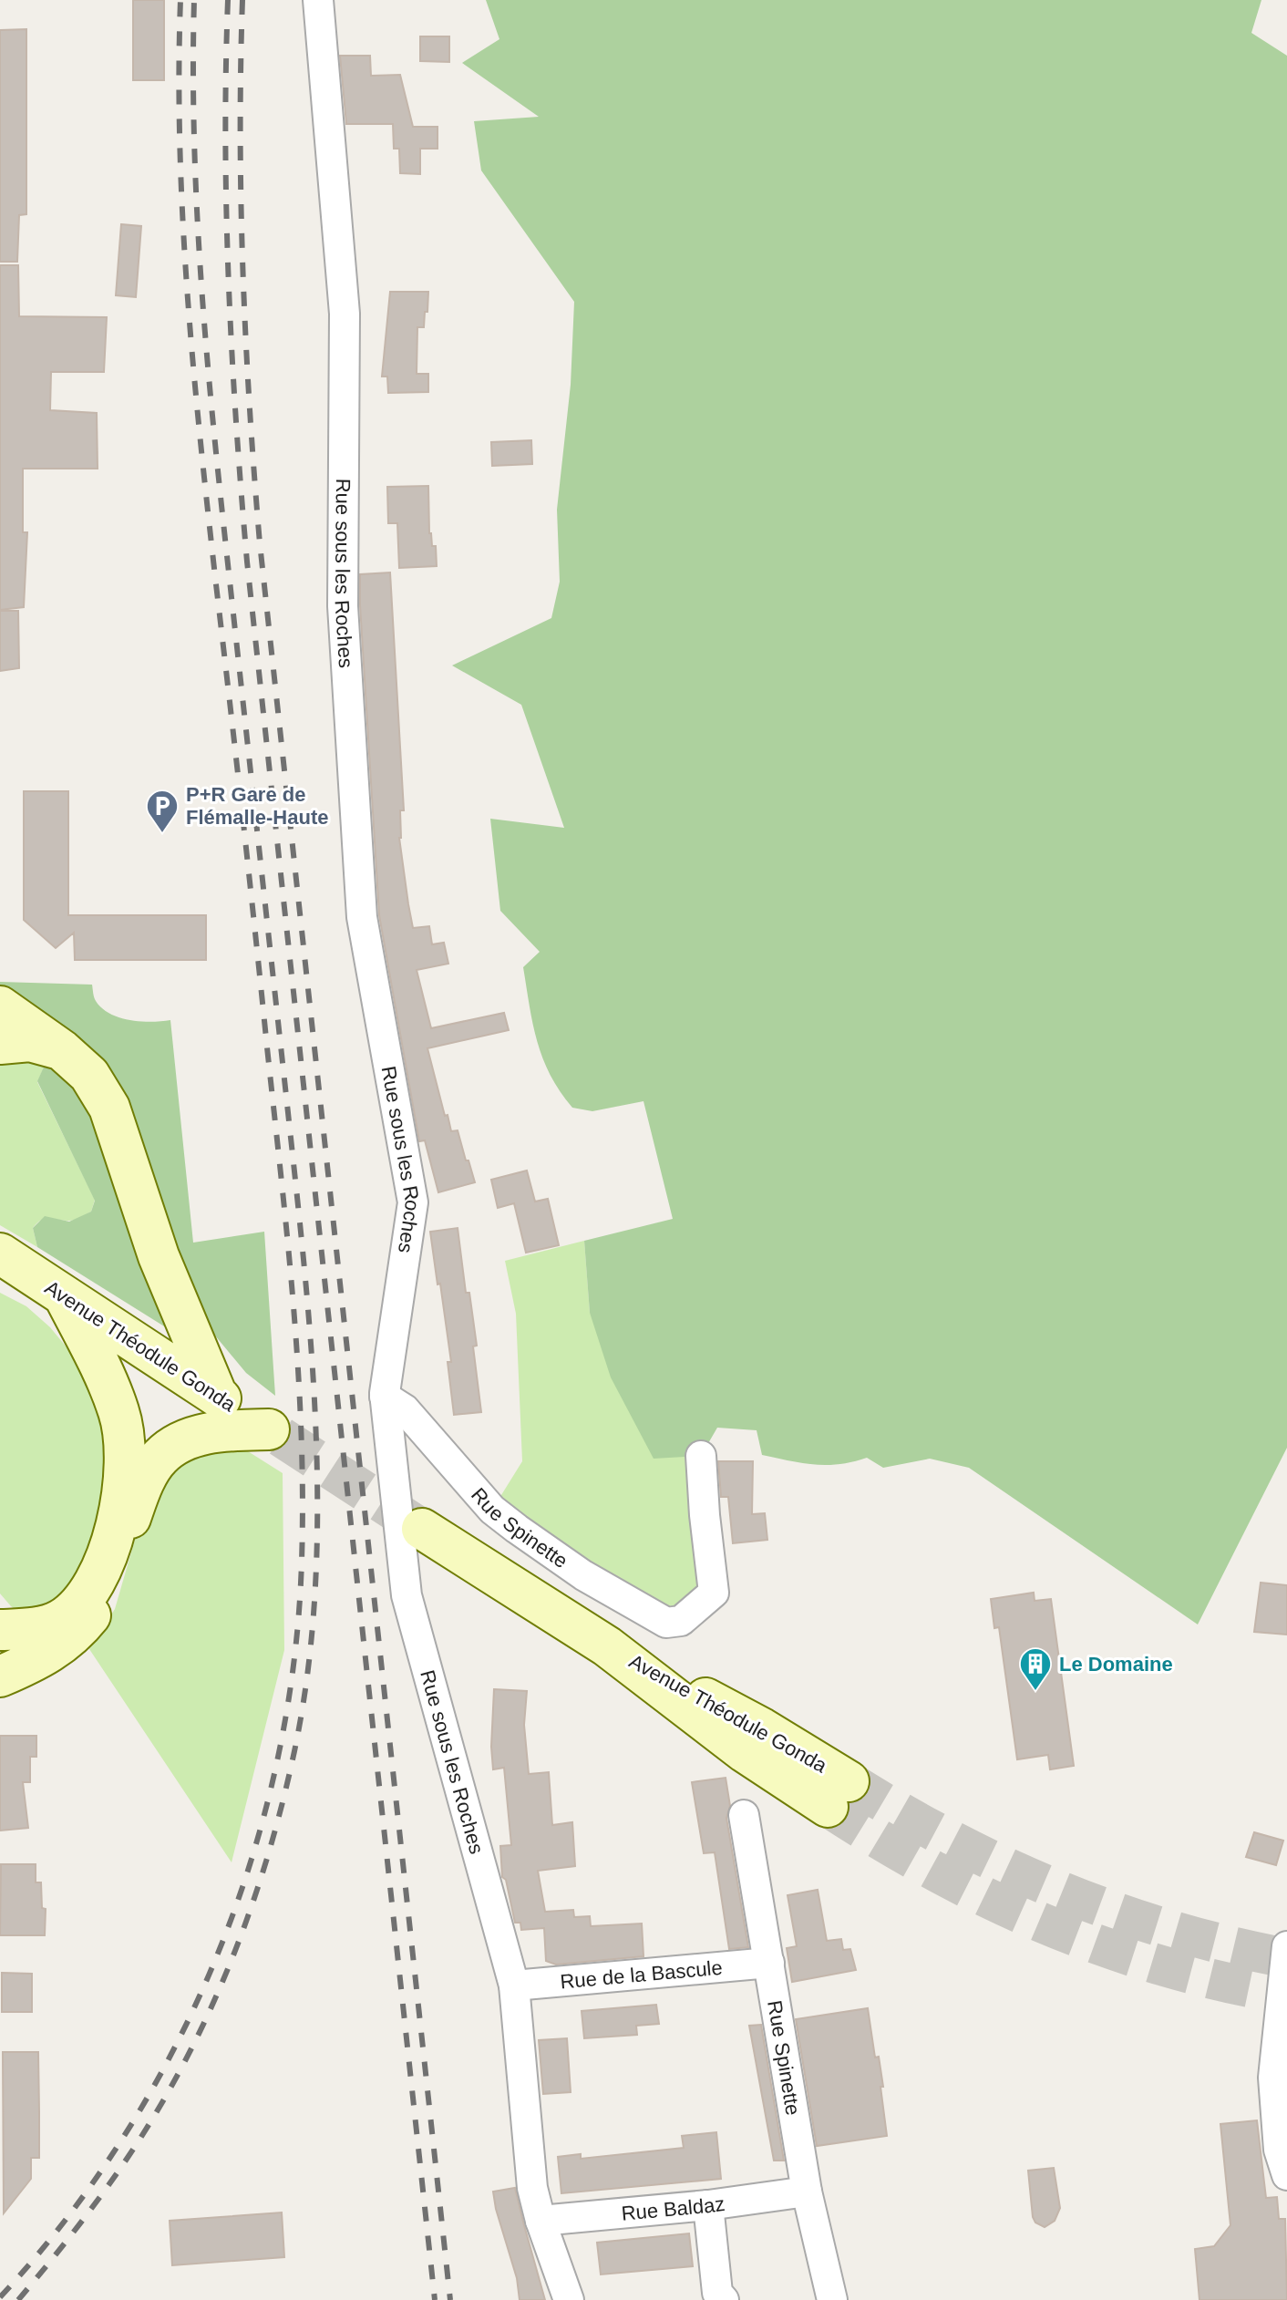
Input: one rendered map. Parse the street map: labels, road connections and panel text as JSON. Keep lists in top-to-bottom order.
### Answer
{
  "streets": {
    "main road": ["Avenue Théodule Gonda"],
    "street": [
      "Rue sous les Roches",
      "Rue Spinette",
      "Rue de la Bascule",
      "Rue Baldaz"
    ]
  },
  "crossings": [
    ["Rue sous les Roches", "Rue Spinette"],
    ["Rue sous les Roches", "Rue de la Bascule"],
    ["Rue sous les Roches", "Rue Baldaz"],
    ["Rue Spinette", "Rue de la Bascule"],
    ["Rue Spinette", "Rue Baldaz"]
  ],
  "places": {
    "parking": ["P+R Gare de Flémalle-Haute"],
    "building": ["Le Domaine"]
  }
}
